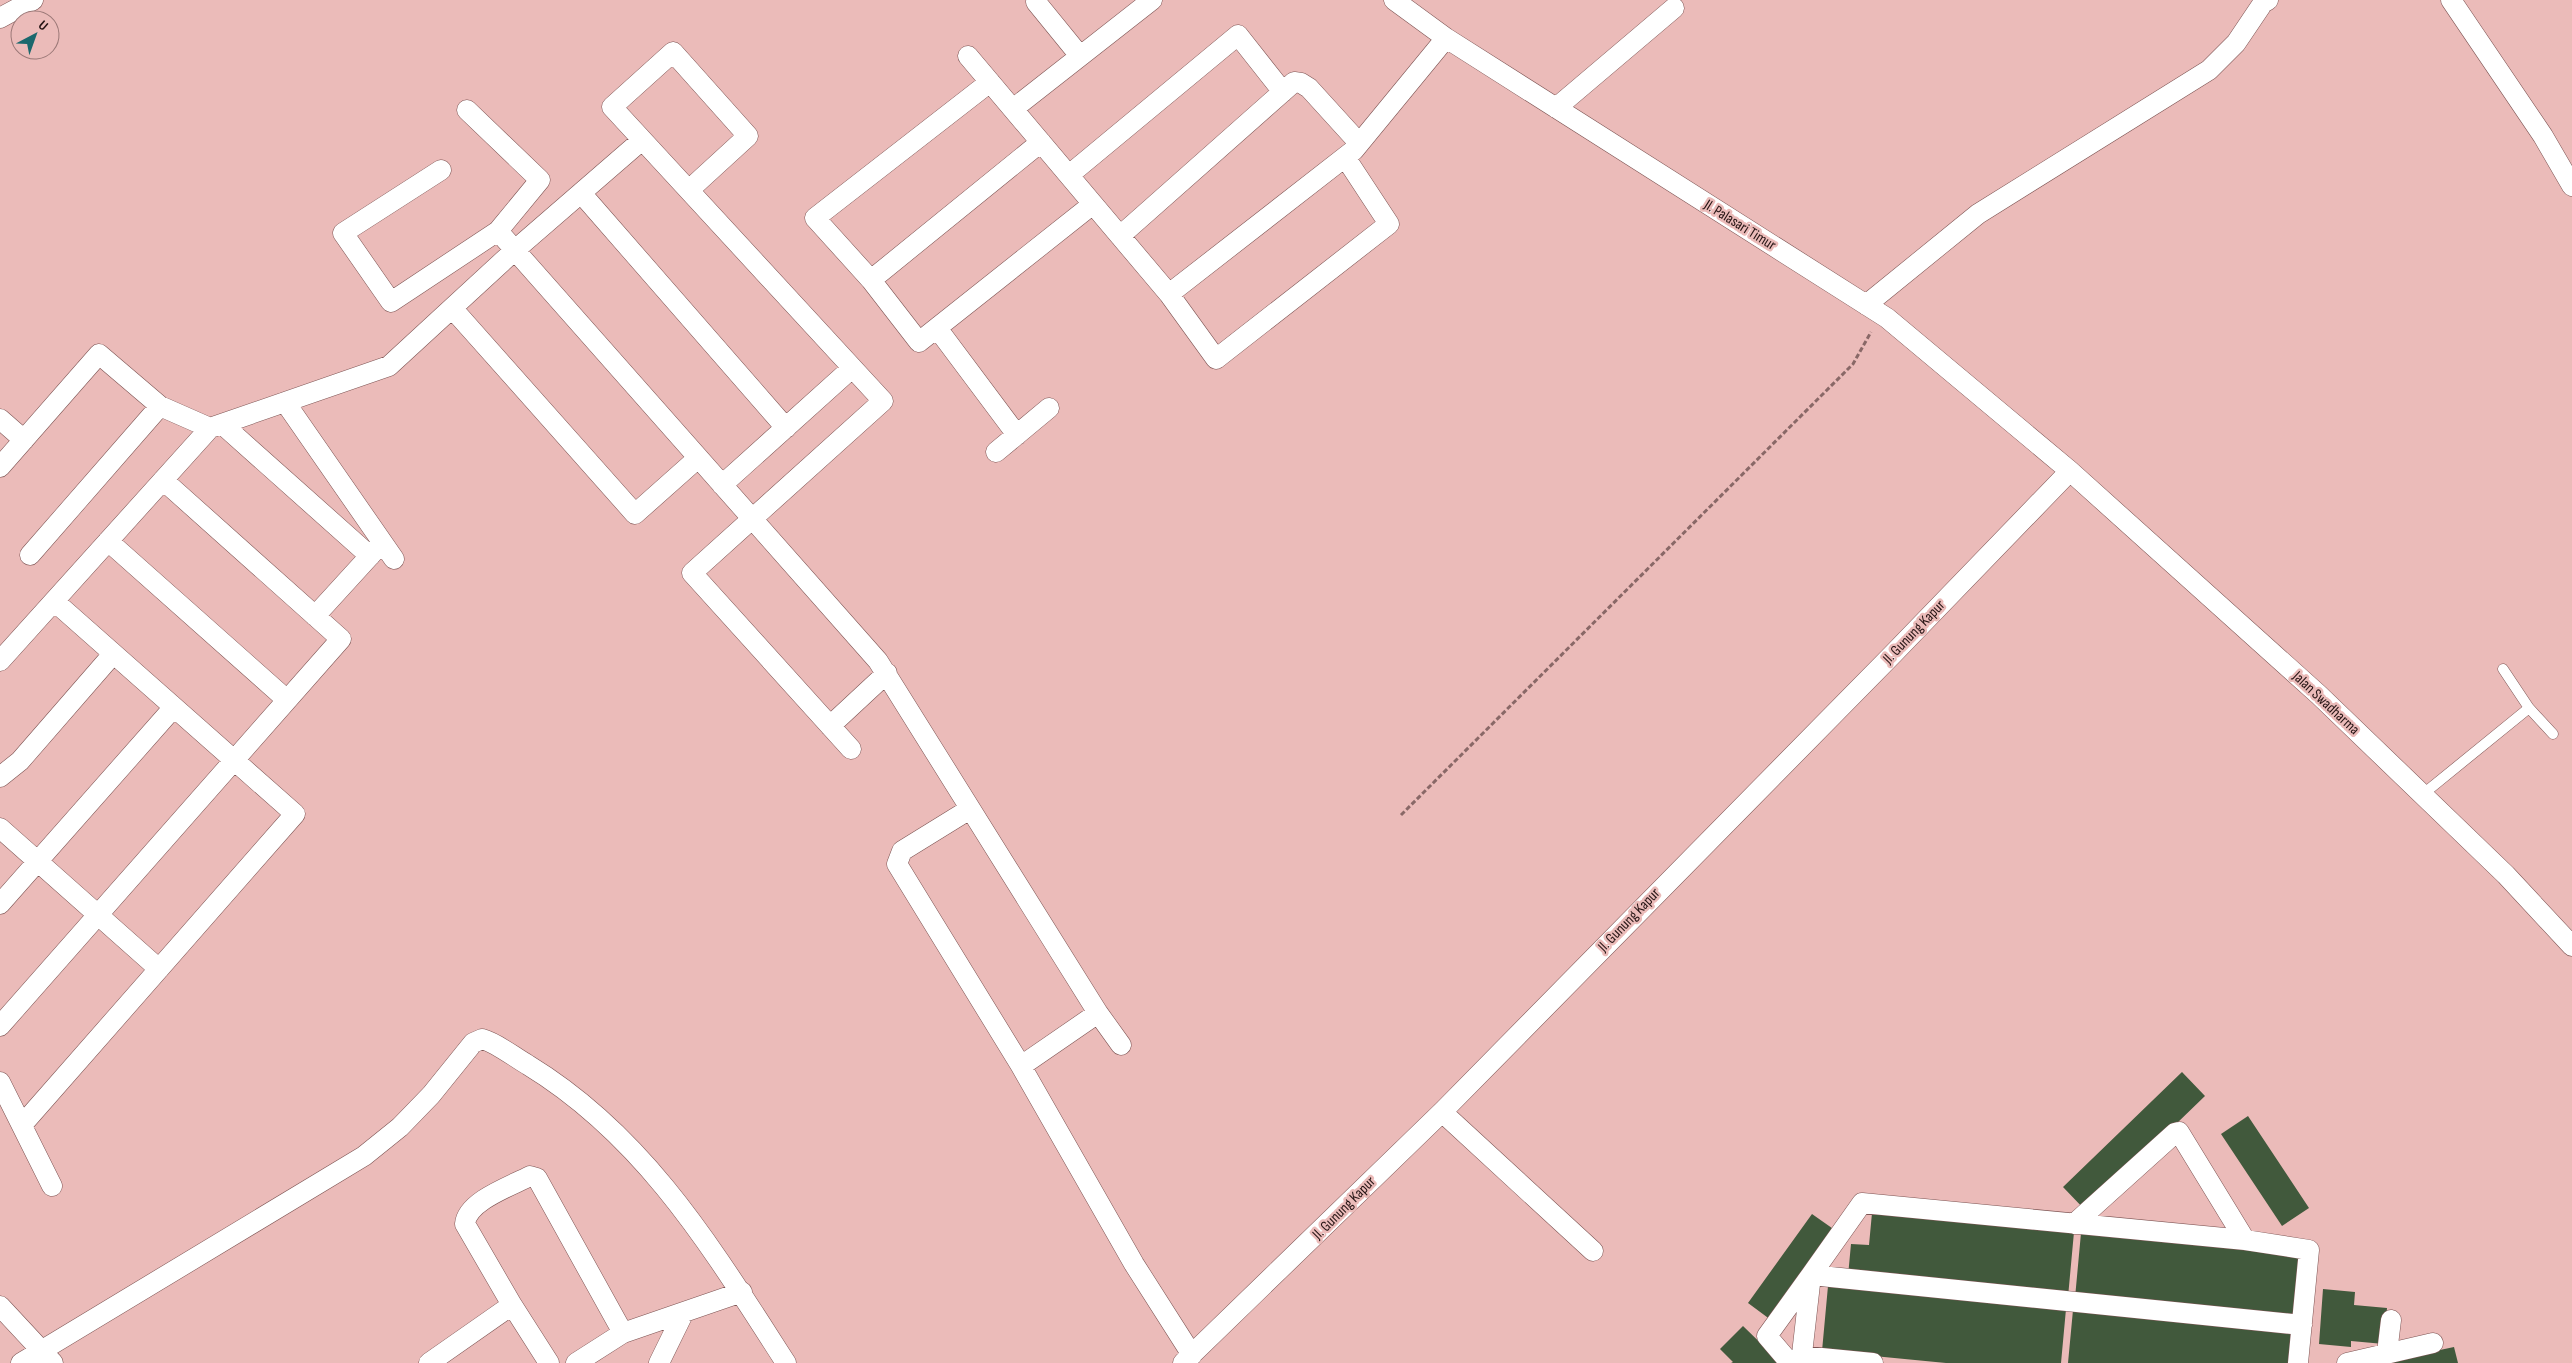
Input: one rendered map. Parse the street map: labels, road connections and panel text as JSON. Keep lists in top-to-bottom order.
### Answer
{
  "streets": {
    "street": ["Jl. Palasari Timur", "Jl. Gunung Kapur", "Jalan Swadharma"]
  },
  "crossings": [
    ["Jl. Palasari Timur", "Jl. Gunung Kapur"],
    ["Jl. Palasari Timur", "Jalan Swadharma"],
    ["Jl. Gunung Kapur", "Jalan Swadharma"]
  ],
  "north": "top right"
}
